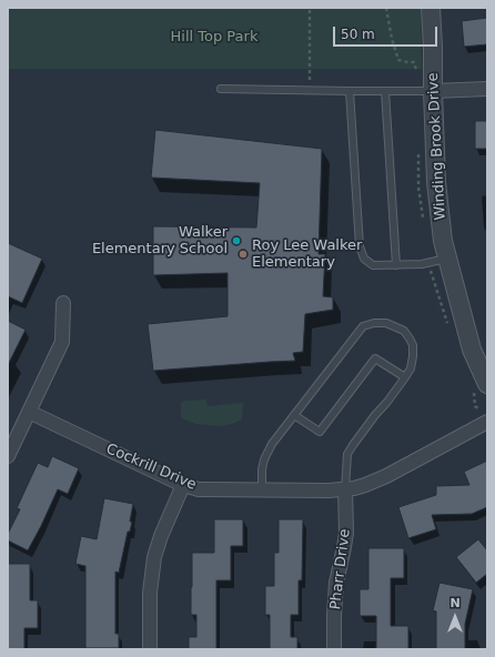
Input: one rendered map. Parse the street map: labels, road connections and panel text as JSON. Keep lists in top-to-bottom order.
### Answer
{
  "streets": {
    "street": ["Winding Brook Drive", "Cockrill Drive", "Pharr Drive"]
  },
  "crossings": [
    ["Cockrill Drive", "Pharr Drive"]
  ],
  "parks": ["Hill Top Park"],
  "places": ["Walker Elementary School", "Roy Lee Walker Elementary"],
  "scale_bar": "50 m",
  "north": "top"
}
